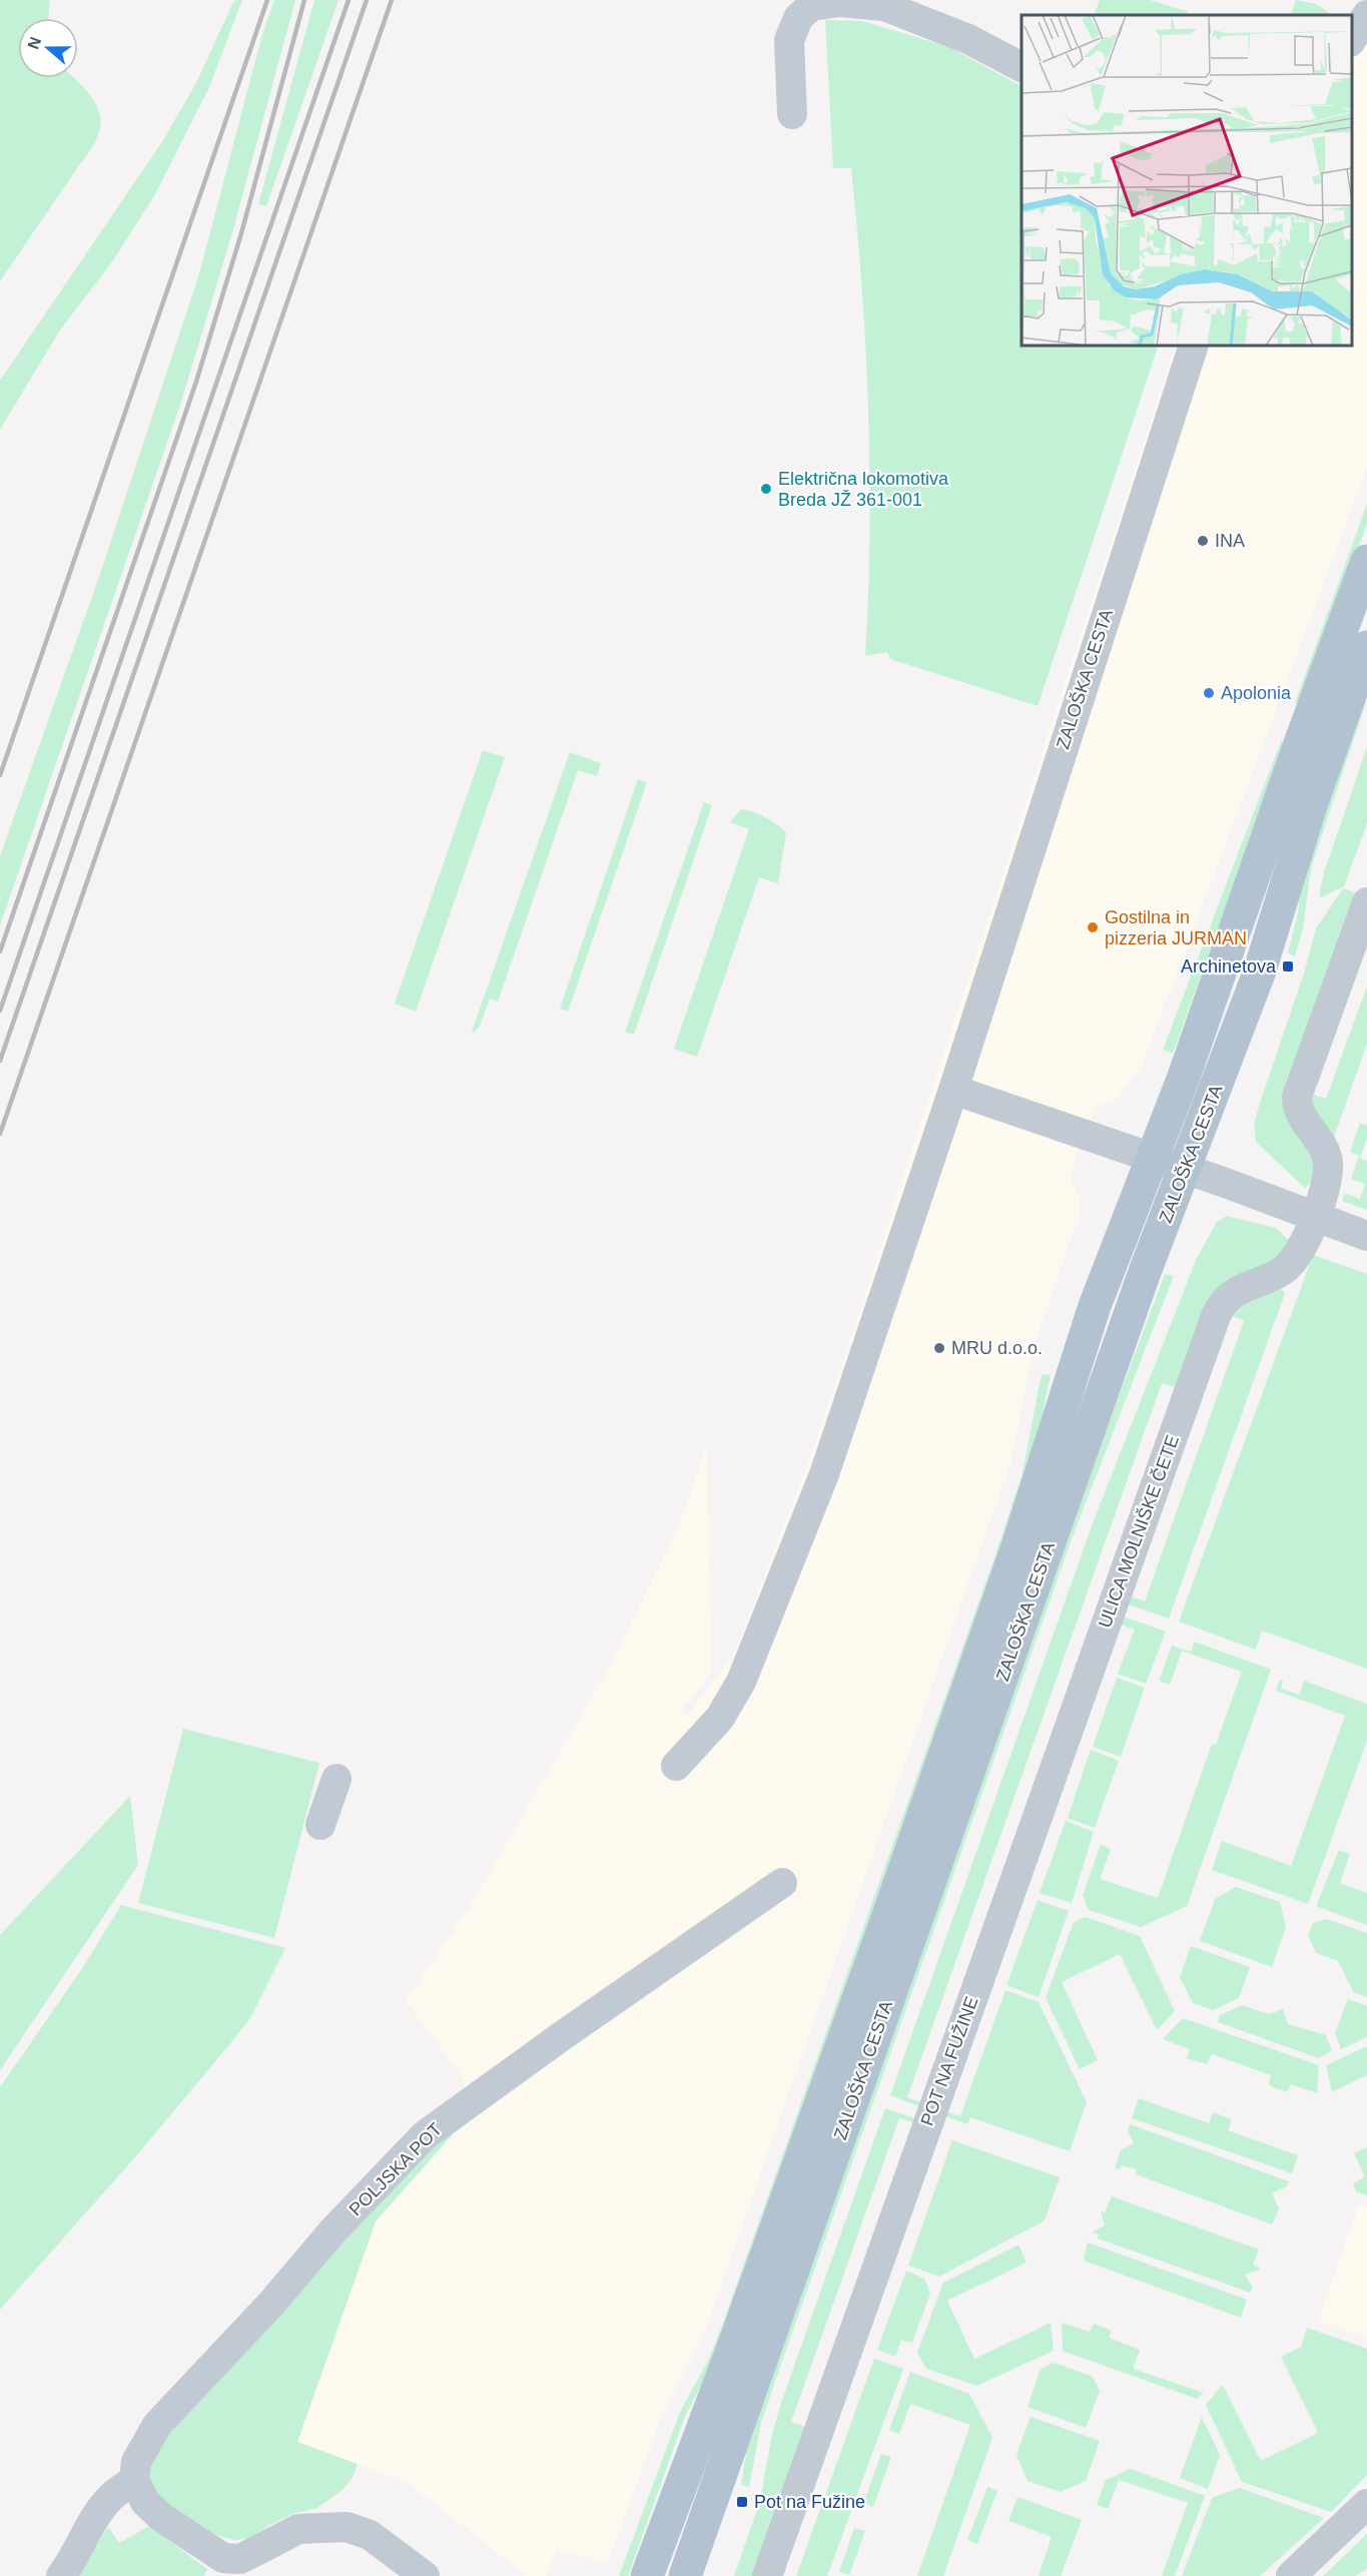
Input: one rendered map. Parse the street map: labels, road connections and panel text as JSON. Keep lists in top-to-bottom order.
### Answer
{
  "streets": {
    "main road": ["ZALOŠKA CESTA"],
    "street": ["ULICA MOLNIŠKE ČETE", "POT NA FUŽINE", "POLJSKA POT"]
  },
  "crossings": [
    ["ULICA MOLNIŠKE ČETE", "POT NA FUŽINE"]
  ],
  "places": {
    "other": [
      "Električna lokomotiva Breda JŽ 361-001",
      "INA",
      "Apolonia",
      "Gostilna in pizzeria JURMAN",
      "MRU d.o.o."
    ],
    "transit": ["Archinetova", "Pot na Fužine"]
  },
  "north": "left"
}
